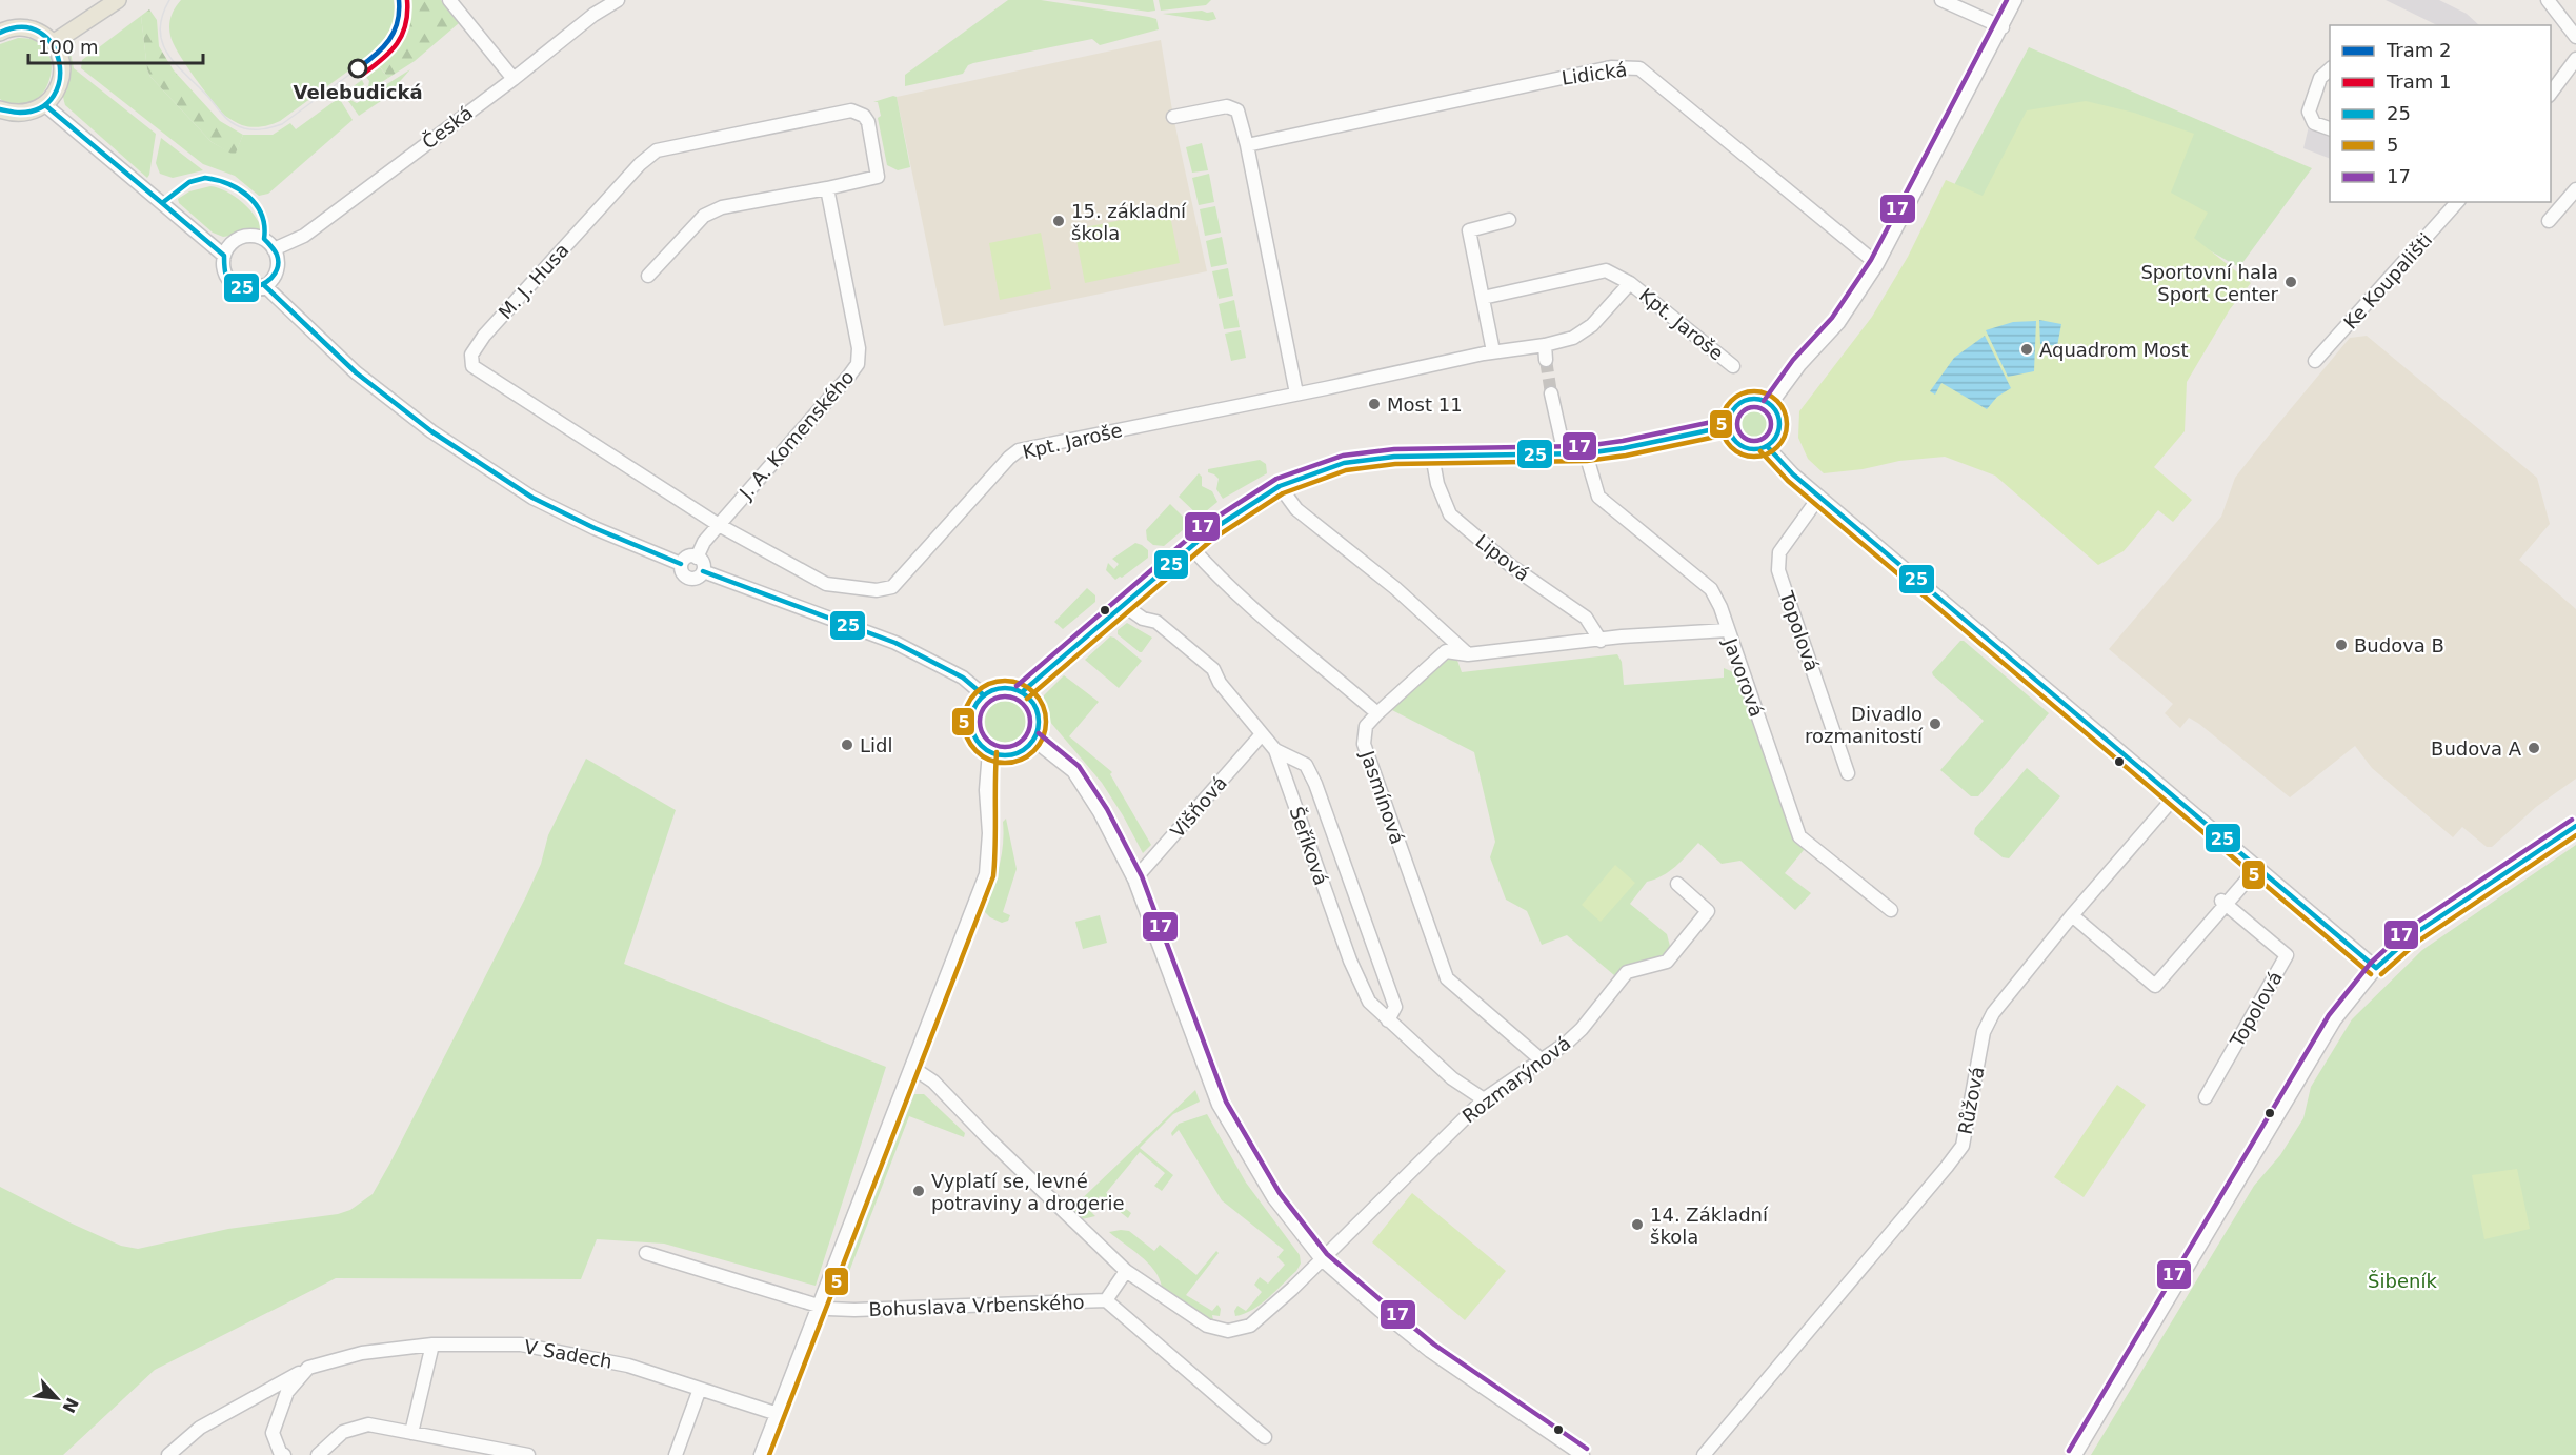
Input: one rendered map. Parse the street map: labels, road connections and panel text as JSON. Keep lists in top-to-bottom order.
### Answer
{
  "streets": {
    "street": [
      "Lidická",
      "Česká",
      "M. J. Husa",
      "Ke Koupališti",
      "Kpt. Jaroše",
      "J. A. Komenského",
      "Lipová",
      "Topolová",
      "Javorová",
      "Jasmínová",
      "Višňová",
      "Šeříková",
      "Rozmarýnová",
      "Růžová",
      "Bohuslava Vrbenského",
      "V Sadech"
    ]
  },
  "crossings": [
    ["M. J. Husa", "Kpt. Jaroše"],
    ["M. J. Husa", "J. A. Komenského"],
    ["Kpt. Jaroše", "J. A. Komenského"],
    ["Lipová", "Jasmínová"],
    ["Javorová", "Jasmínová"],
    ["Jasmínová", "Rozmarýnová"],
    ["Višňová", "Šeříková"],
    ["Šeříková", "Rozmarýnová"]
  ],
  "parks": ["Šibeník"],
  "places": [
    "Velebudická",
    "15. základní škola",
    "Sportovní hala Sport Center",
    "Aquadrom Most",
    "Most 11",
    "Budova B",
    "Divadlo rozmanitostí",
    "Lidl",
    "Budova A",
    "Vyplatí se, levné potraviny a drogerie",
    "14. Základní škola"
  ],
  "lines": [
    "tram line 2",
    "tram line 1",
    "transit line 17",
    "transit line 25",
    "transit line 5"
  ],
  "legend": [
    "Tram 2",
    "Tram 1",
    "25",
    "5",
    "17"
  ],
  "scale_bar": "100 m",
  "north": "bottom right"
}
